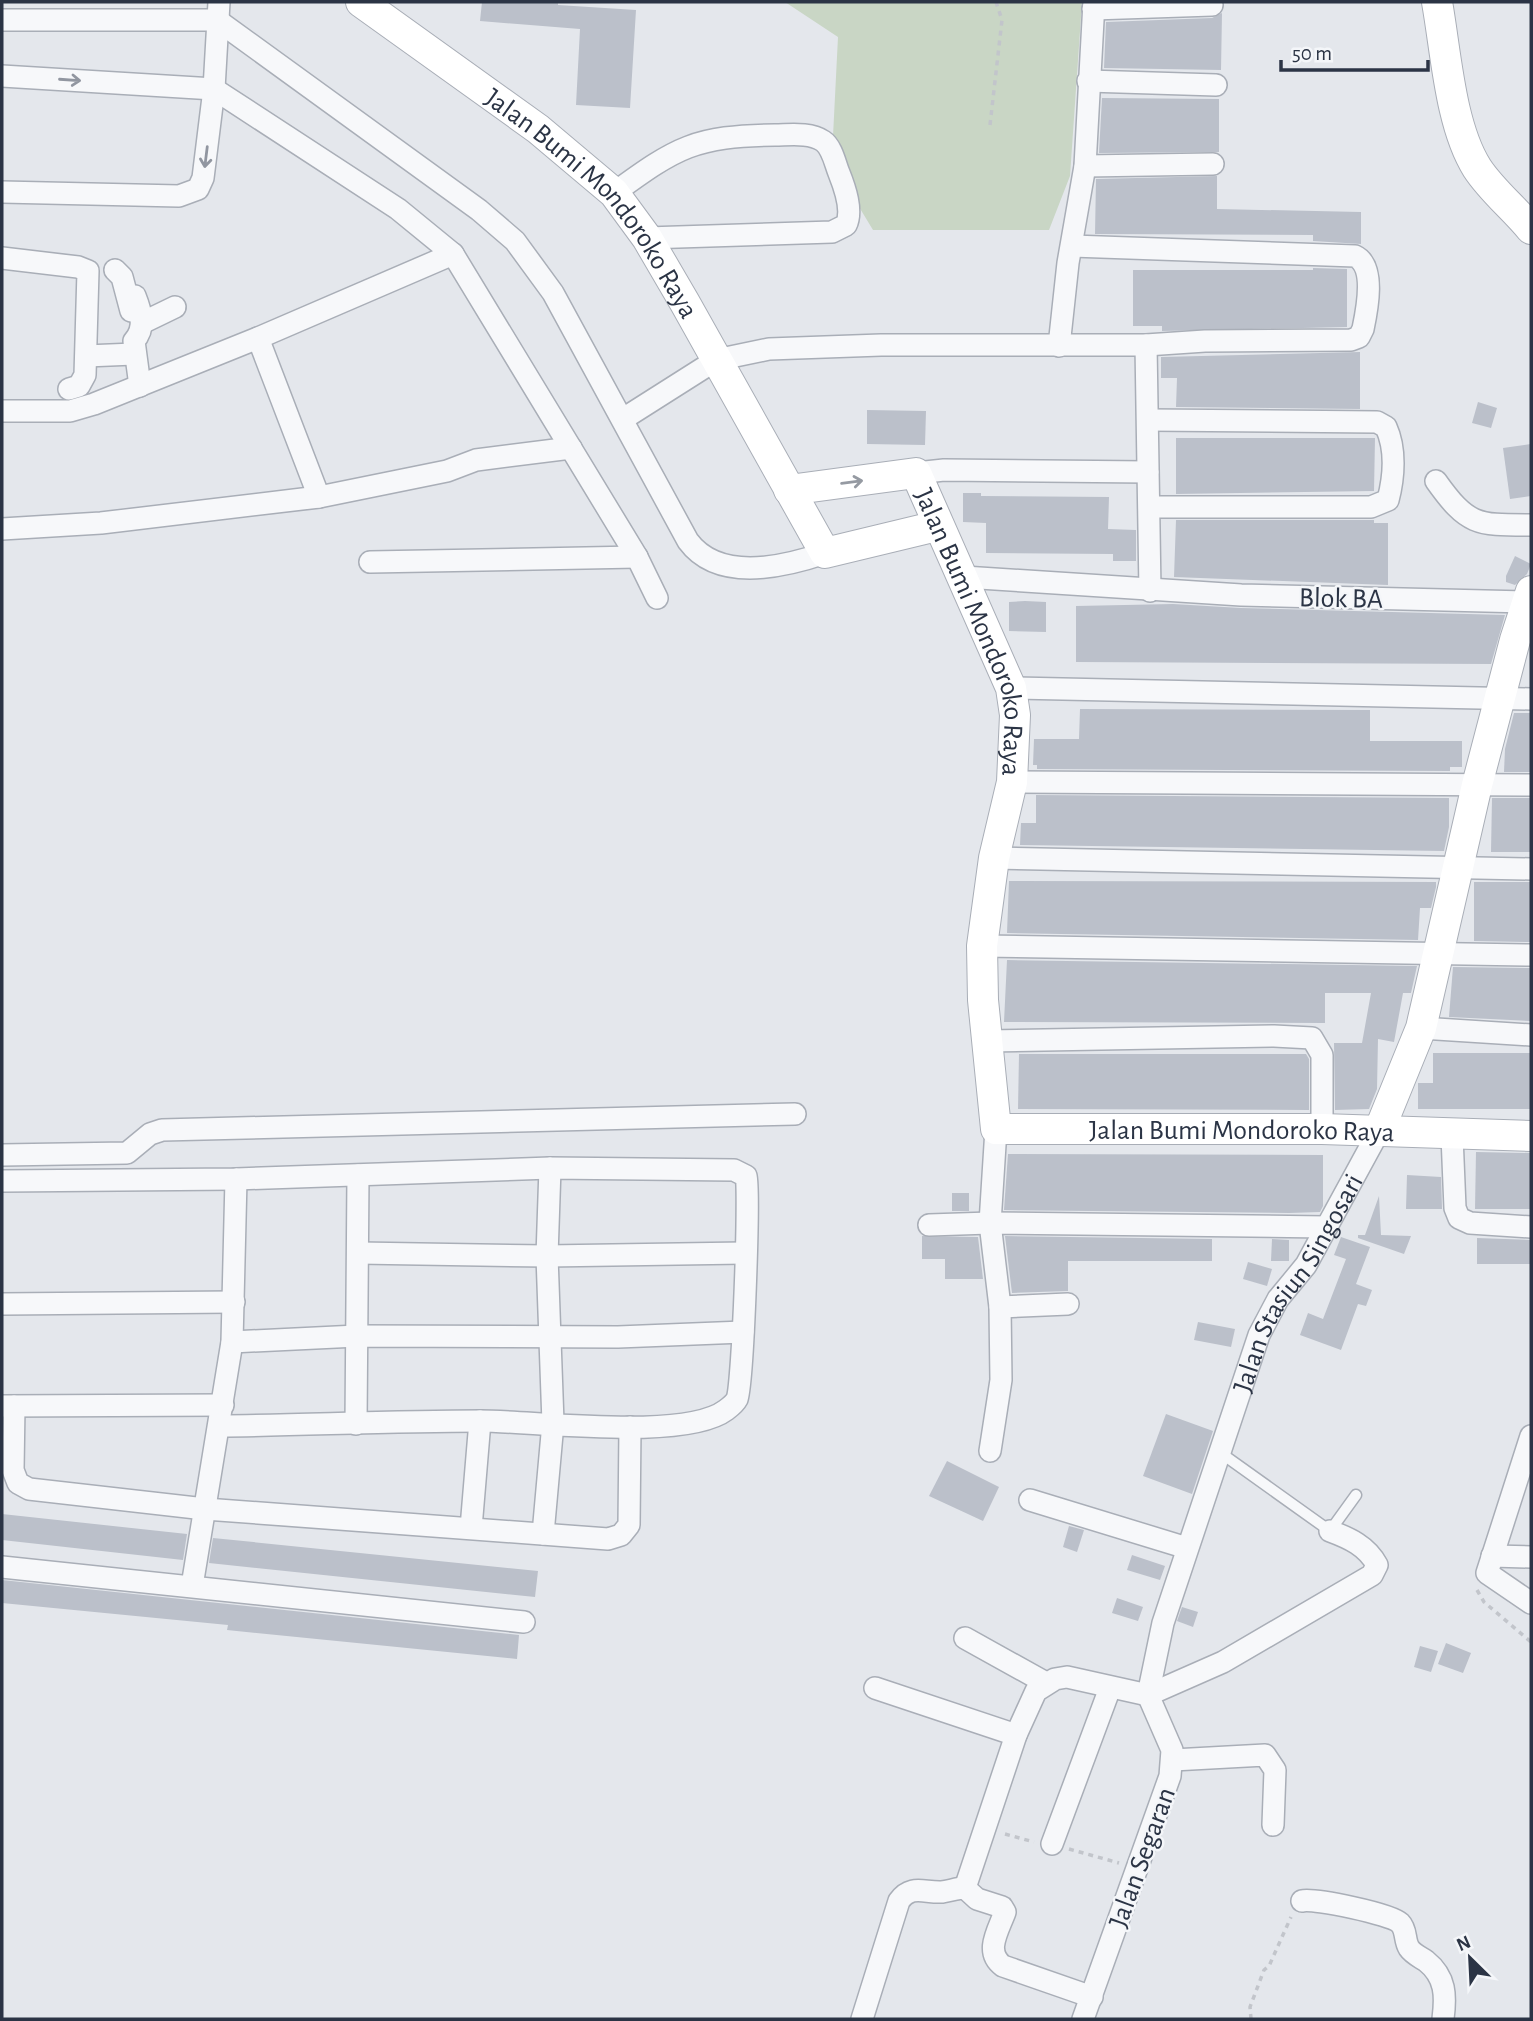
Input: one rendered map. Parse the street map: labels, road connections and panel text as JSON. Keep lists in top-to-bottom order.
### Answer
{
  "streets": {
    "street": [
      "Jalan Bumi Mondoroko Raya",
      "Blok BA",
      "Jalan Stasiun Singosari",
      "Jalan Segaran"
    ]
  },
  "crossings": [
    ["Jalan Bumi Mondoroko Raya", "Blok BA"],
    ["Jalan Bumi Mondoroko Raya", "Jalan Stasiun Singosari"],
    ["Blok BA", "Jalan Stasiun Singosari"],
    ["Jalan Stasiun Singosari", "Jalan Segaran"]
  ],
  "scale_bar": "50 m",
  "north": "top left"
}
